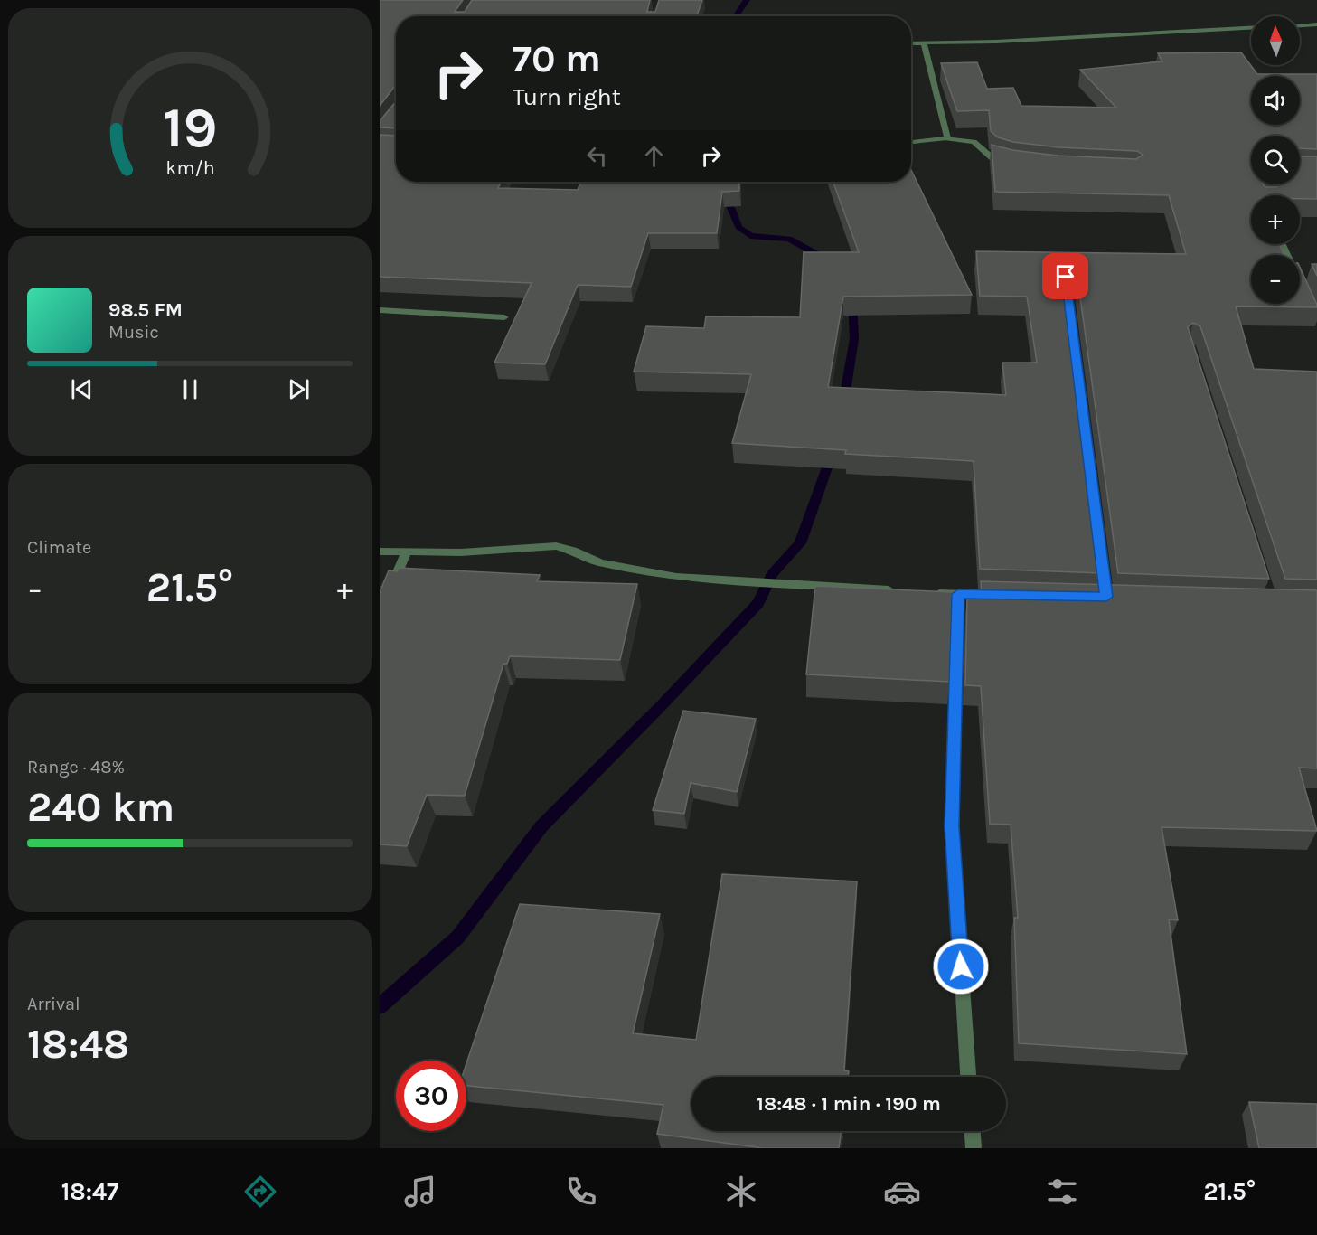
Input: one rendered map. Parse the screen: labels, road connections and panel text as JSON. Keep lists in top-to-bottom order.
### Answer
{
  "north": "top",
  "page": {
    "map_buttons": ["+", "−"],
    "turn": ["70 m", "Turn right"],
    "song": ["98.5 FM", "Music"],
    "tile": [
      "Climate",
      ["Range · 48%", "240 km"],
      ["Arrival", "18:48"]
    ],
    "heat": ["−", "21.5°", "+"],
    "limit": "30",
    "trip": "18:48 · 1 min · 190 m",
    "tabs": ["18:47", "21.5°"],
    "gauge": ["19", "km/h"]
  }
}
